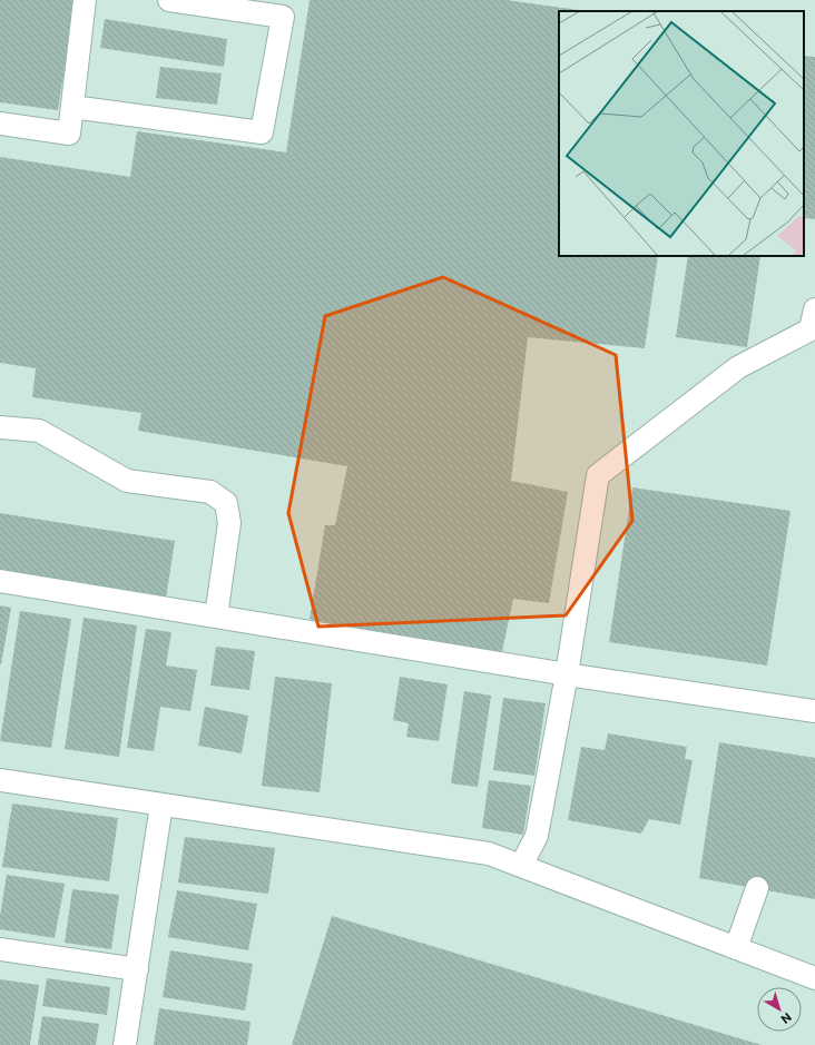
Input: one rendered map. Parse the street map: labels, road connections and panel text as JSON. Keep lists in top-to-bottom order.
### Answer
{
  "north": "bottom right"
}
